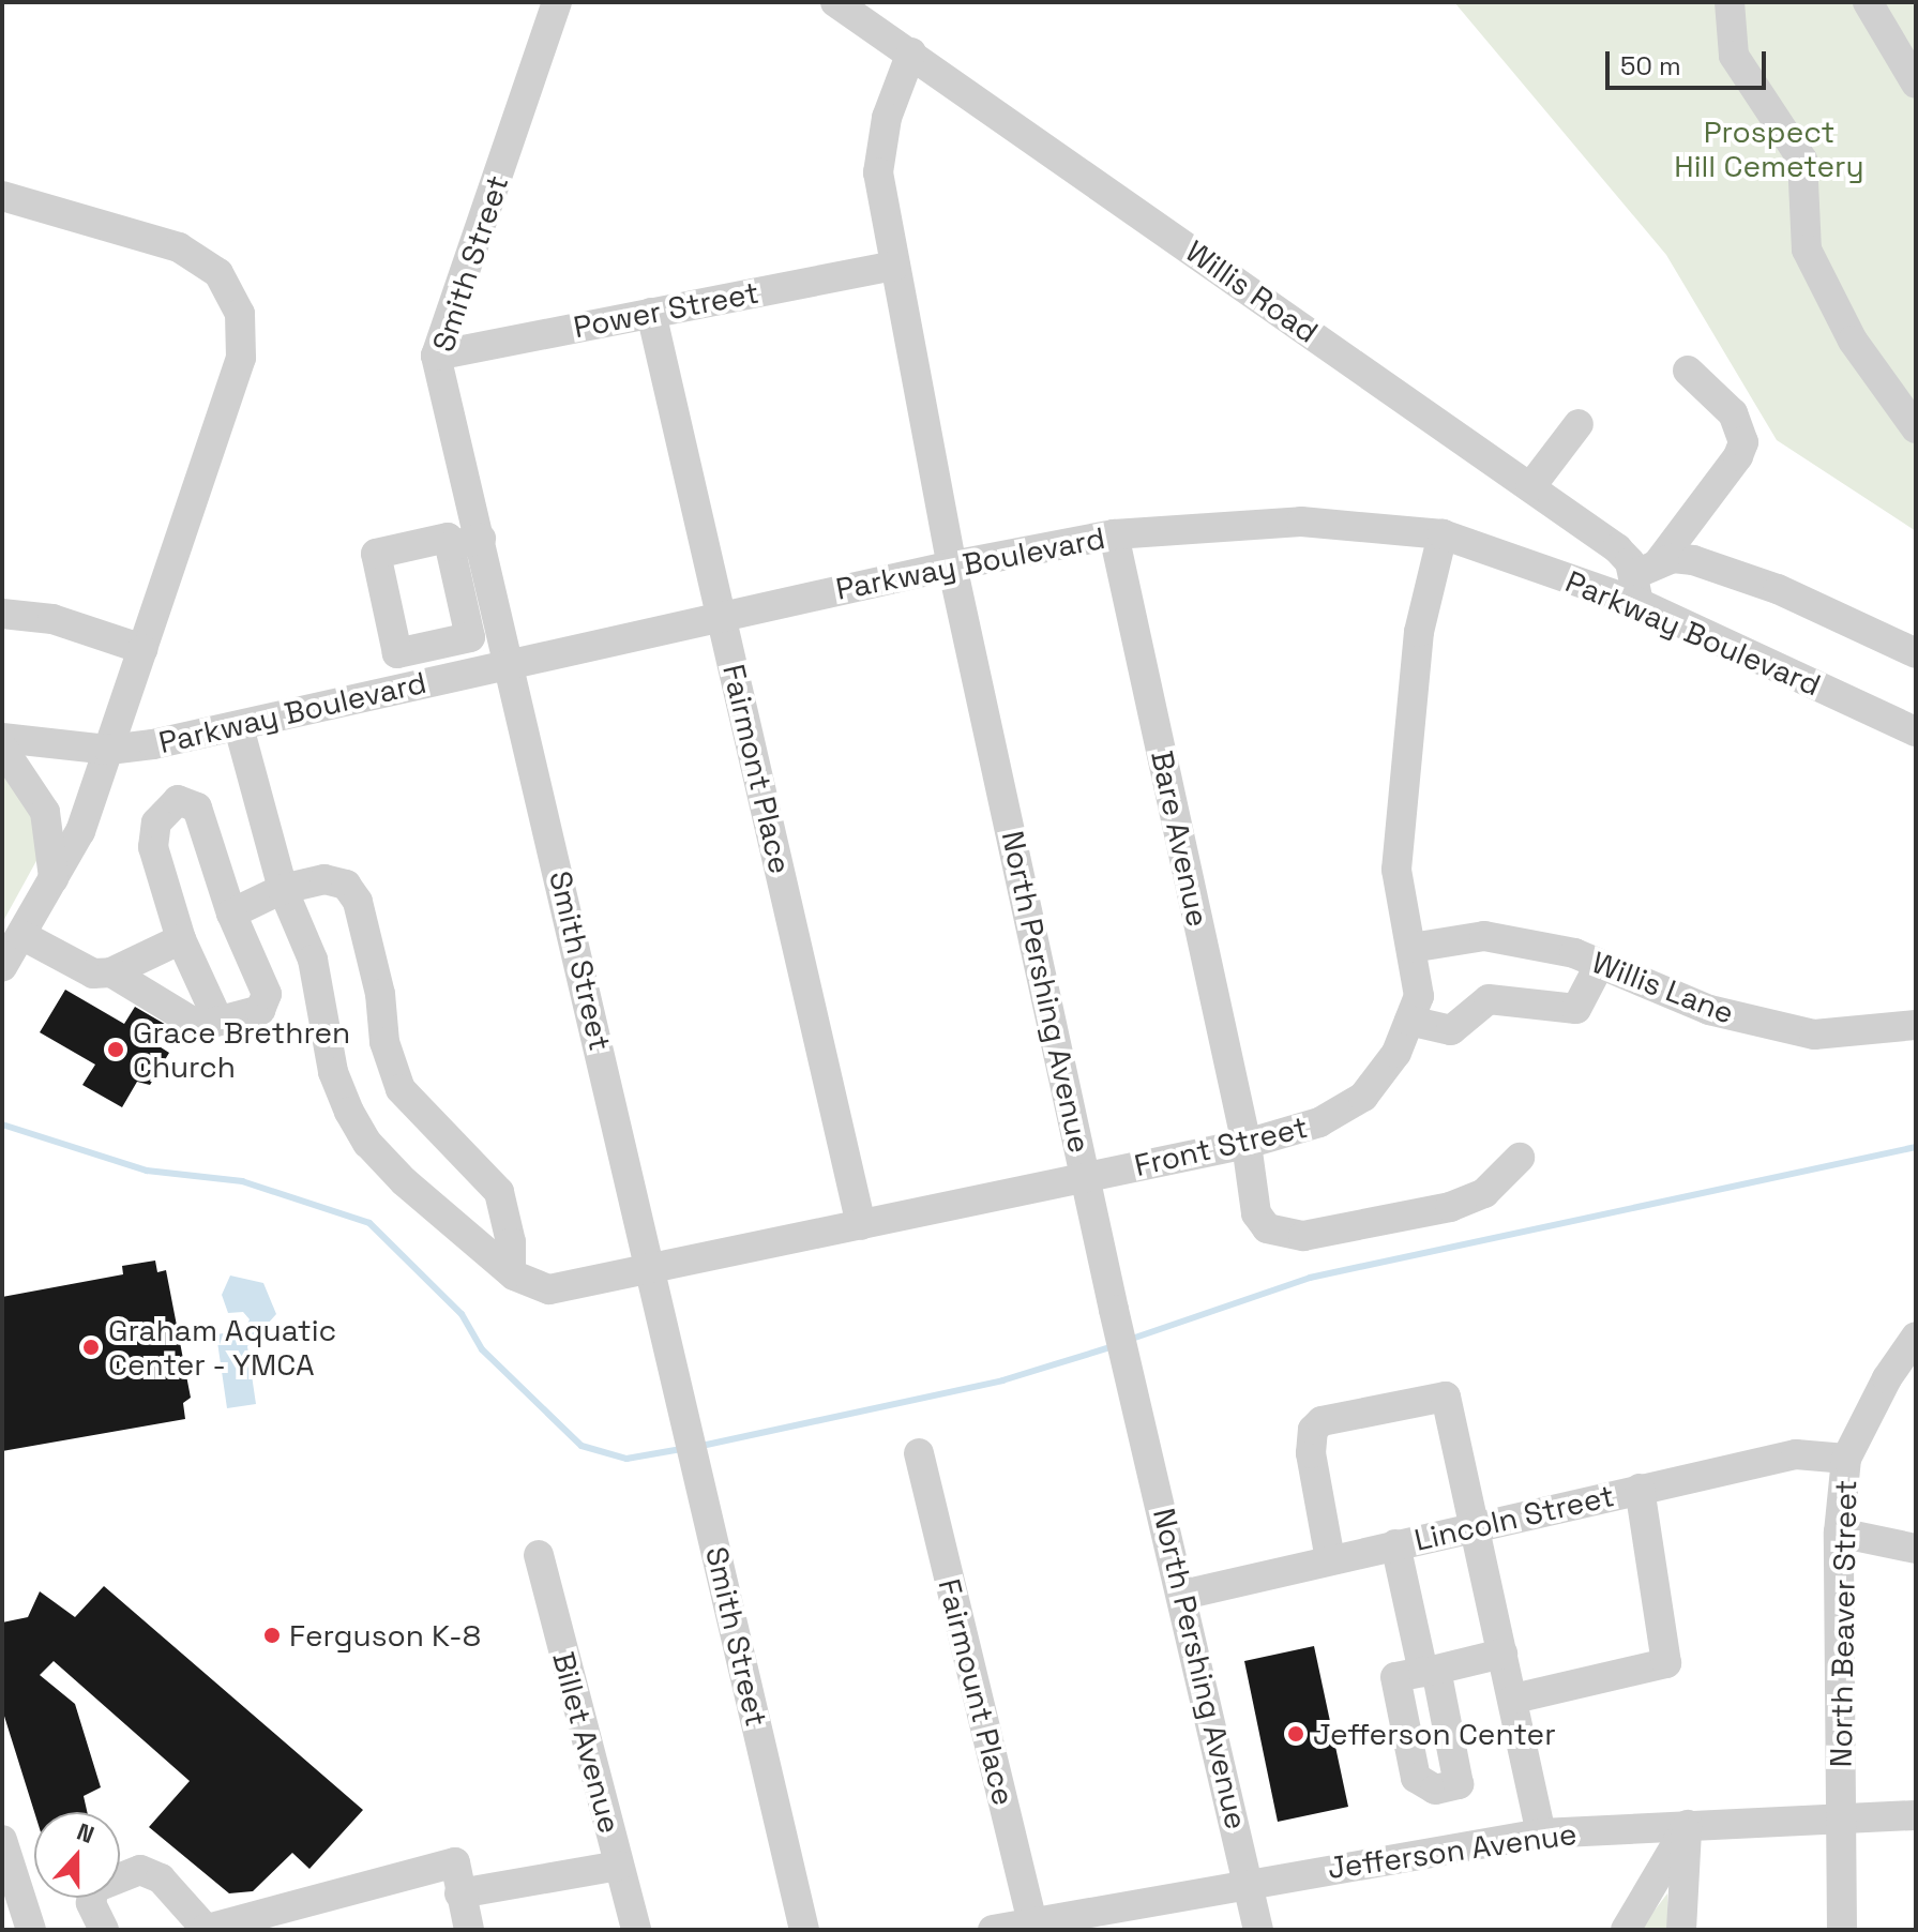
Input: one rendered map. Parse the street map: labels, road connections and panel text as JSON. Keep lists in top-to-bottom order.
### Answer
{
  "streets": {
    "street": [
      "Smith Street",
      "Willis Road",
      "Power Street",
      "Parkway Boulevard",
      "Fairmont Place",
      "Bare Avenue",
      "Willis Lane",
      "North Pershing Avenue",
      "Front Street",
      "Lincoln Street",
      "North Beaver Street",
      "Fairmount Place",
      "Billet Avenue",
      "Jefferson Avenue"
    ]
  },
  "crossings": [
    ["Smith Street", "Power Street"],
    ["Smith Street", "Parkway Boulevard"],
    ["Smith Street", "Front Street"],
    ["Willis Road", "Parkway Boulevard"],
    ["Willis Road", "North Pershing Avenue"],
    ["Power Street", "Fairmont Place"],
    ["Power Street", "North Pershing Avenue"],
    ["Parkway Boulevard", "Fairmont Place"],
    ["Parkway Boulevard", "Bare Avenue"],
    ["Parkway Boulevard", "North Pershing Avenue"],
    ["Parkway Boulevard", "Front Street"],
    ["Fairmont Place", "Front Street"],
    ["Bare Avenue", "Front Street"],
    ["Willis Lane", "Front Street"],
    ["North Pershing Avenue", "Front Street"],
    ["North Pershing Avenue", "Lincoln Street"],
    ["North Pershing Avenue", "Jefferson Avenue"],
    ["Lincoln Street", "North Beaver Street"],
    ["North Beaver Street", "Jefferson Avenue"],
    ["Fairmount Place", "Jefferson Avenue"]
  ],
  "parks": ["Prospect Hill Cemetery"],
  "places": [
    "Grace Brethren Church",
    "Graham Aquatic Center - YMCA",
    "Ferguson K-8",
    "Jefferson Center"
  ],
  "scale_bar": "50 m",
  "north": "top"
}
